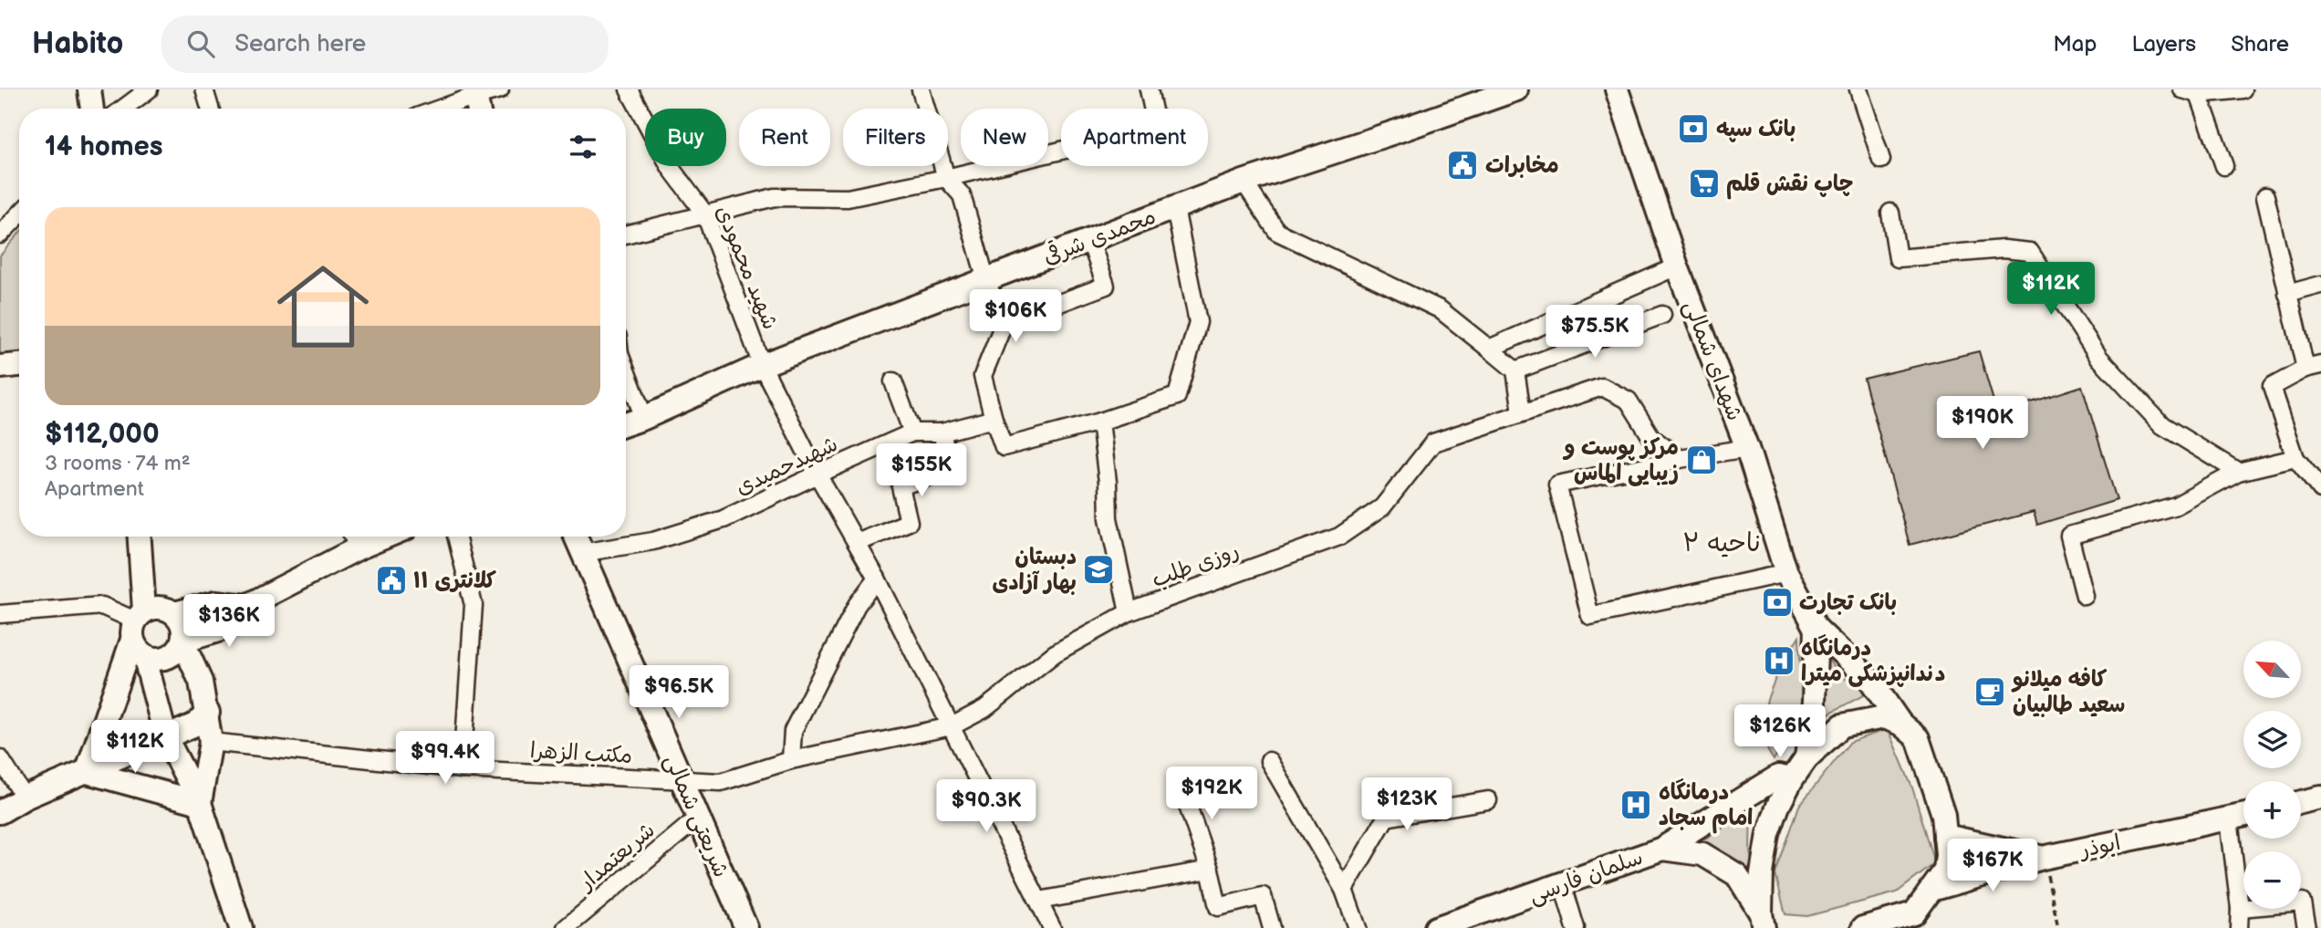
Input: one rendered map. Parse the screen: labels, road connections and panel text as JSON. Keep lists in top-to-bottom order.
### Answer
{
  "streets": {
    "main road": [
      "محمدی شرقی",
      "شهدای شمالی",
      "شریعتی شمالی",
      "ابوذر",
      "سلمان فارسی"
    ],
    "street": [
      "شهید محمودی",
      "شهیدحمیدی",
      "روزی طلب",
      "مکتب الزهرا",
      "شریعتمدار"
    ]
  },
  "crossings": [
    ["محمدی شرقی", "شهید محمودی"],
    ["شهید محمودی", "شهیدحمیدی"],
    ["شهید محمودی", "روزی طلب"],
    ["شهیدحمیدی", "شریعتی شمالی"],
    ["روزی طلب", "مکتب الزهرا"],
    ["روزی طلب", "شریعتی شمالی"],
    ["مکتب الزهرا", "شریعتی شمالی"],
    ["شریعتی شمالی", "شریعتمدار"]
  ],
  "districts": ["ناحیه ۲"],
  "places": {
    "bank": ["بانک سپه", "بانک تجارت"],
    "public building": ["مخابرات", "کلانتری ۱۱"],
    "supermarket": ["چاپ نقش قلم"],
    "shop": ["مرکز پوست و زیبایی الماس"],
    "school or university": ["دبستان بهار آزادی"],
    "hospital": ["درمانگاه دندانپزشکی میترا", "درمانگاه امام سجاد"],
    "cafe": ["کافه میلانو سعید طالبیان"]
  },
  "north": "top left",
  "page": {
    "header": "Habito",
    "search": "Search here",
    "nav": ["Map", "Layers", "Share"],
    "chip": [
      "Buy",
      "Rent",
      "Filters",
      "New",
      "Apartment"
    ],
    "heading": "14 homes",
    "list": [
      {
        "name": "$112,000",
        "note": "3 rooms · 74 m² · Apartment"
      }
    ],
    "price": [
      "$112K",
      "$106K",
      "$75.5K",
      "$190K",
      "$155K",
      "$136K",
      "$96.5K",
      "$126K",
      "$112K",
      "$99.4K",
      "$192K",
      "$123K",
      "$90.3K",
      "$167K"
    ],
    "map_buttons": ["+", "−"]
  }
}
